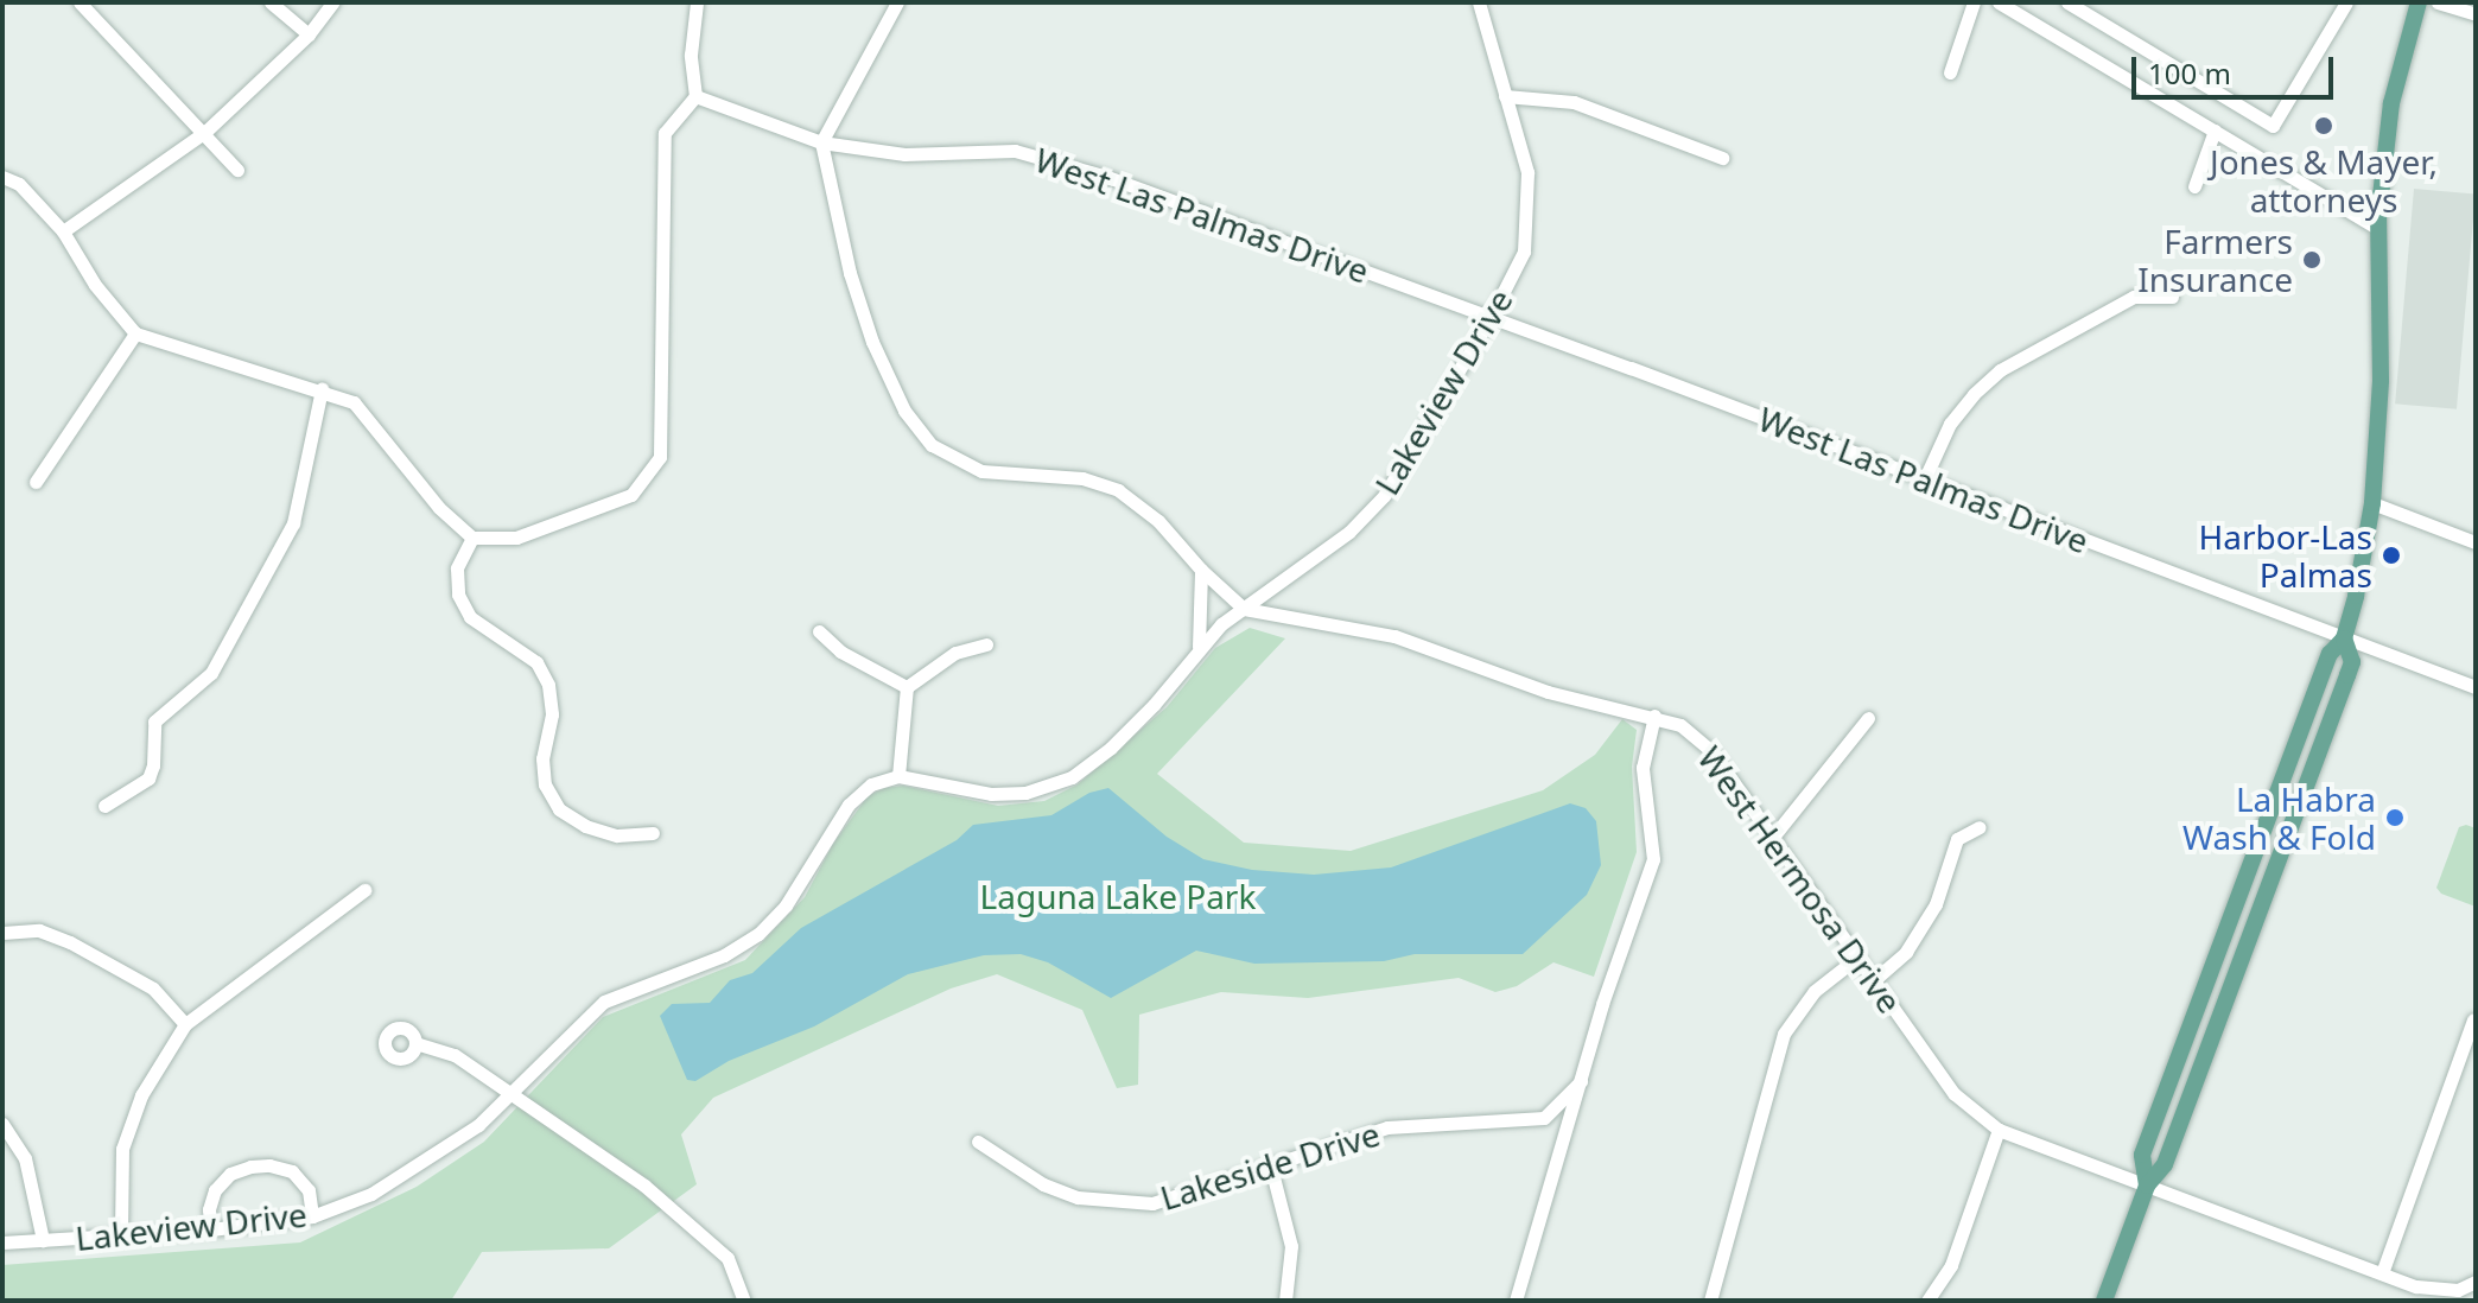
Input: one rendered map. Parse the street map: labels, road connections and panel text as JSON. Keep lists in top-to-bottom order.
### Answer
{
  "streets": {
    "street": [
      "West Las Palmas Drive",
      "Lakeview Drive",
      "West Hermosa Drive",
      "Lakeside Drive"
    ]
  },
  "crossings": [
    ["West Las Palmas Drive", "Lakeview Drive"],
    ["Lakeview Drive", "West Hermosa Drive"],
    ["West Hermosa Drive", "Lakeside Drive"]
  ],
  "parks": ["Laguna Lake Park"],
  "places": [
    "Jones & Mayer, attorneys",
    "Farmers Insurance",
    "Harbor-Las Palmas",
    "La Habra Wash & Fold"
  ],
  "scale_bar": "100 m"
}
